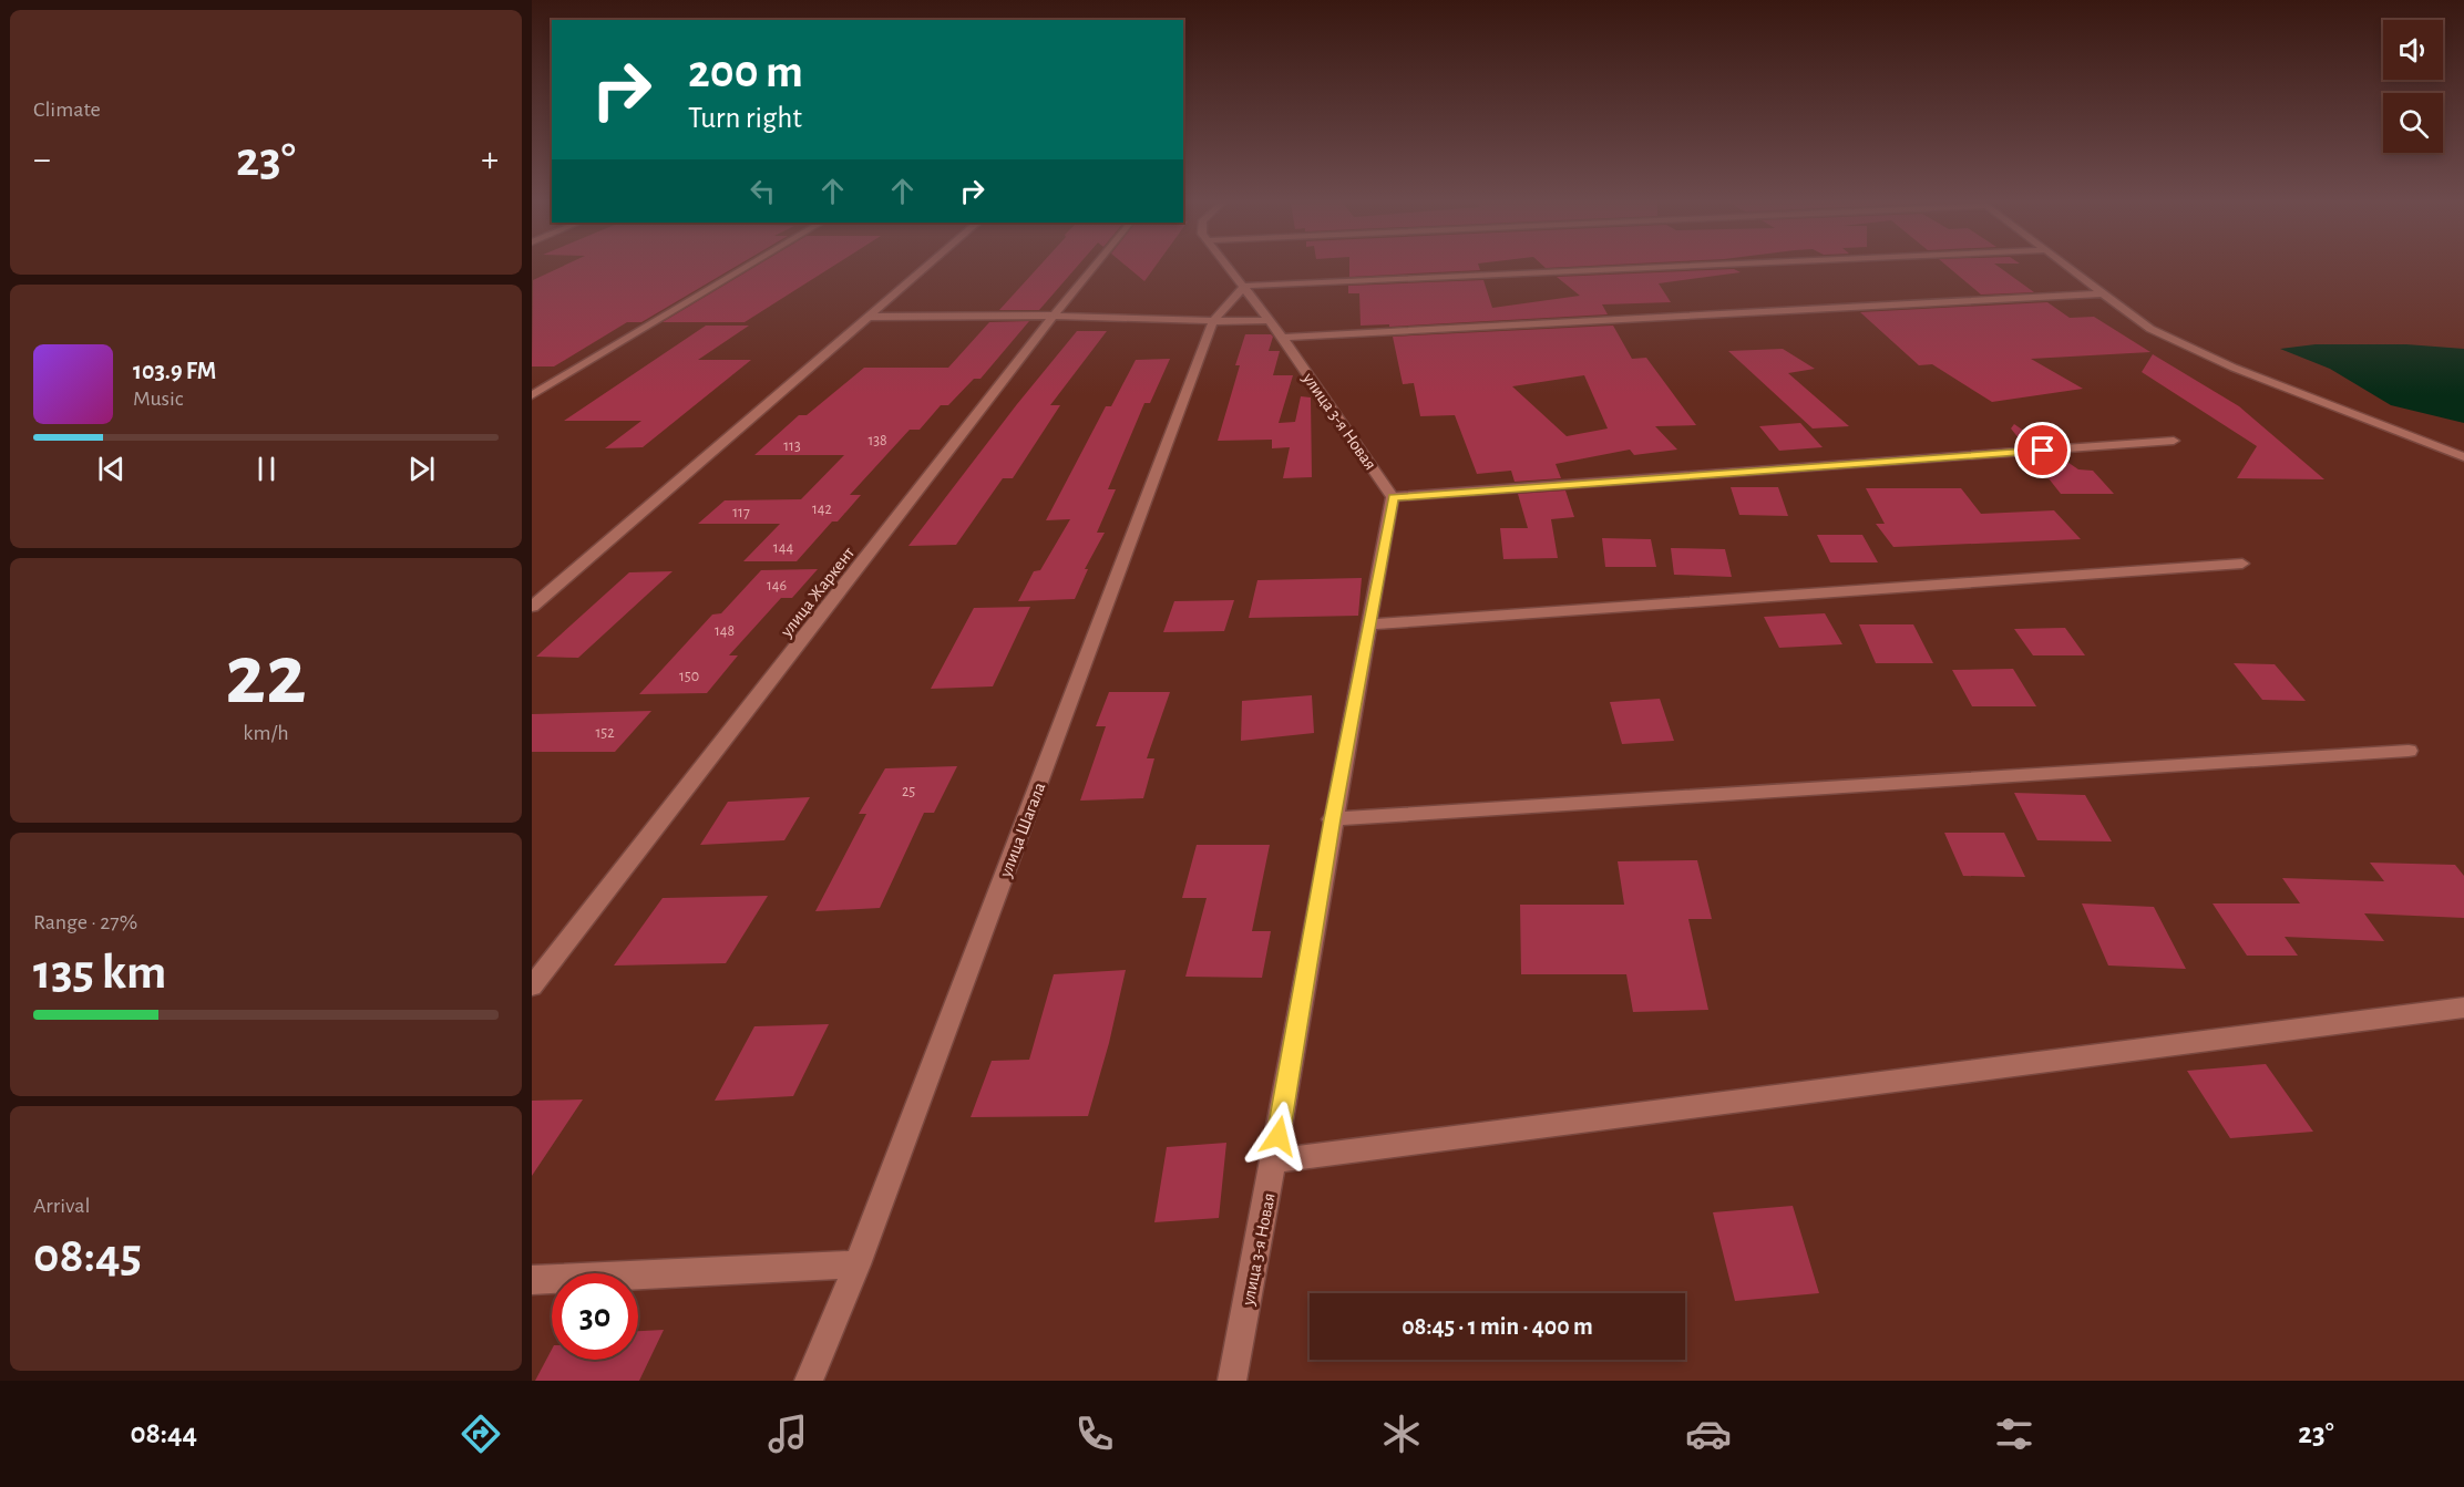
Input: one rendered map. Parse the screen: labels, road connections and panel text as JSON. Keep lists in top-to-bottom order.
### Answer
{
  "streets": {
    "street": ["улица 3-я Новая", "улица Жаркент", "улица Шагала"]
  },
  "crossings": [
    ["улица 3-я Новая", "улица Шагала"]
  ],
  "house_numbers": [
    "138",
    "113",
    "142",
    "117",
    "144",
    "146",
    "148",
    "150",
    "152",
    "25"
  ],
  "page": {
    "tile": [
      "Climate",
      ["22", "km/h"],
      ["Range · 27%", "135 km"],
      ["Arrival", "08:45"]
    ],
    "turn": ["200 m", "Turn right"],
    "heat": ["−", "23°", "+"],
    "song": ["103.9 FM", "Music"],
    "limit": "30",
    "trip": "08:45 · 1 min · 400 m",
    "tabs": ["08:44", "23°"]
  }
}
